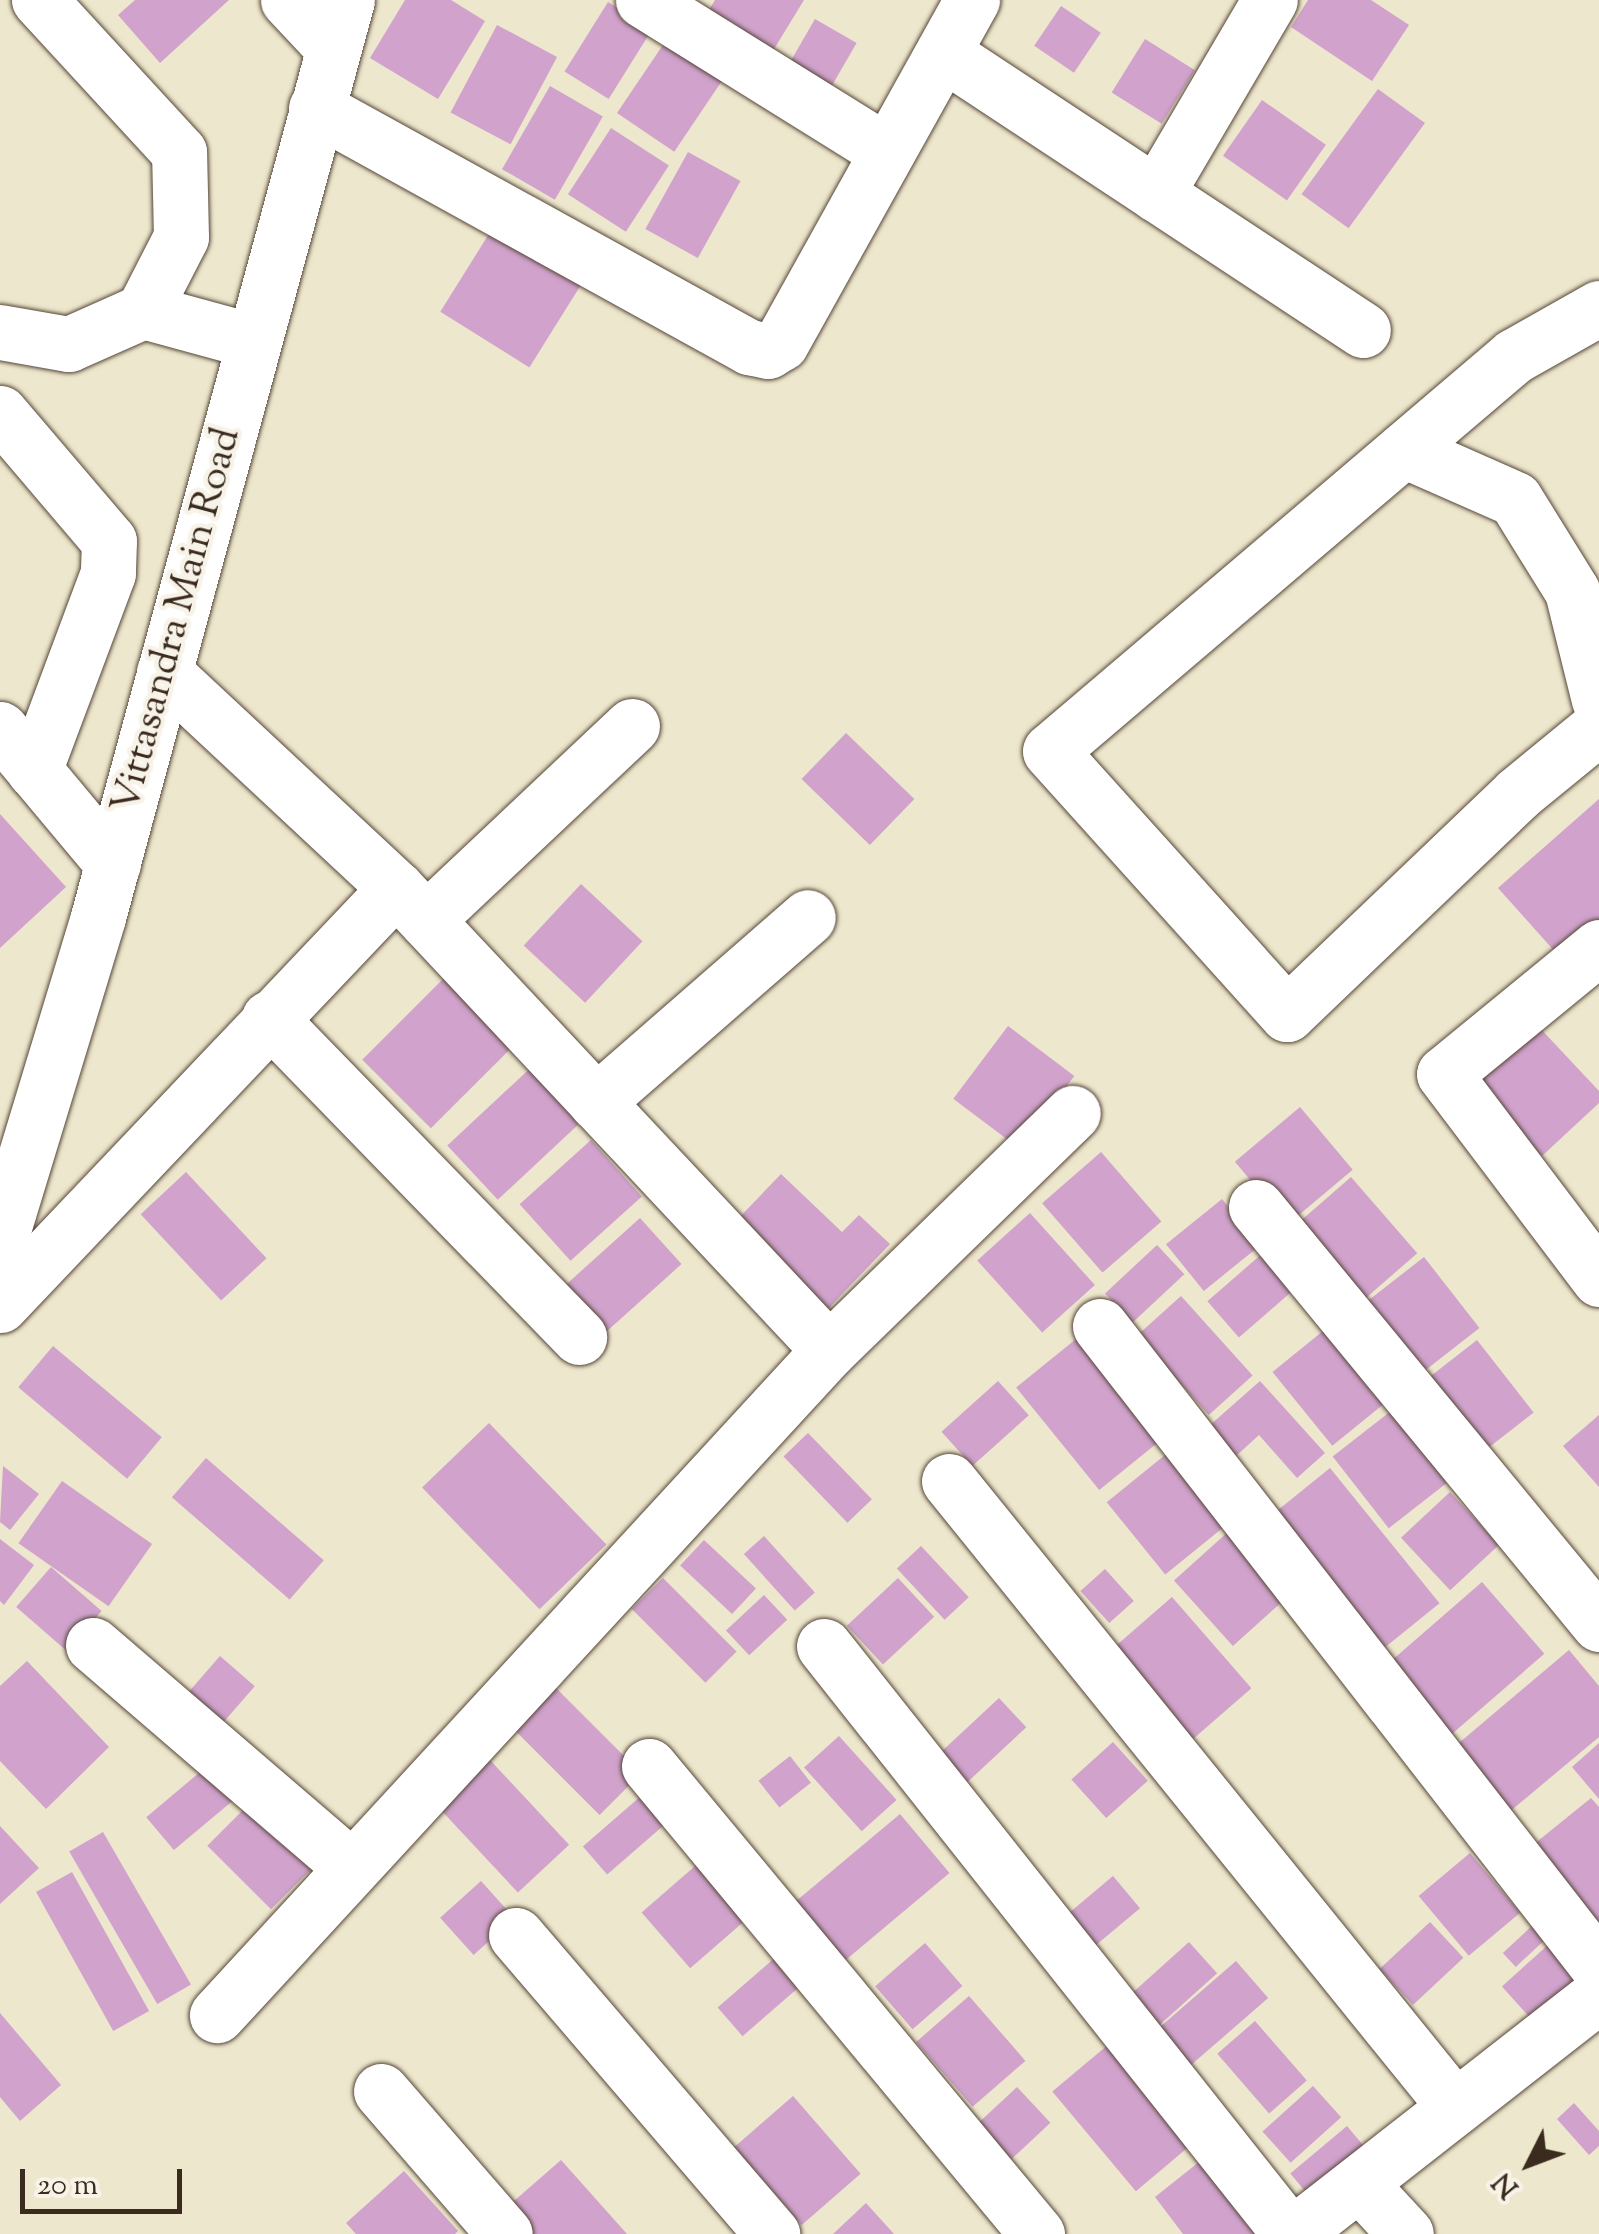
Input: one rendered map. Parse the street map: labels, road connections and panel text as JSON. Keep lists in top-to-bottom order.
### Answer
{
  "streets": {
    "street": ["Vittasandra Main Road"]
  },
  "scale_bar": "20 m",
  "north": "bottom left"
}
